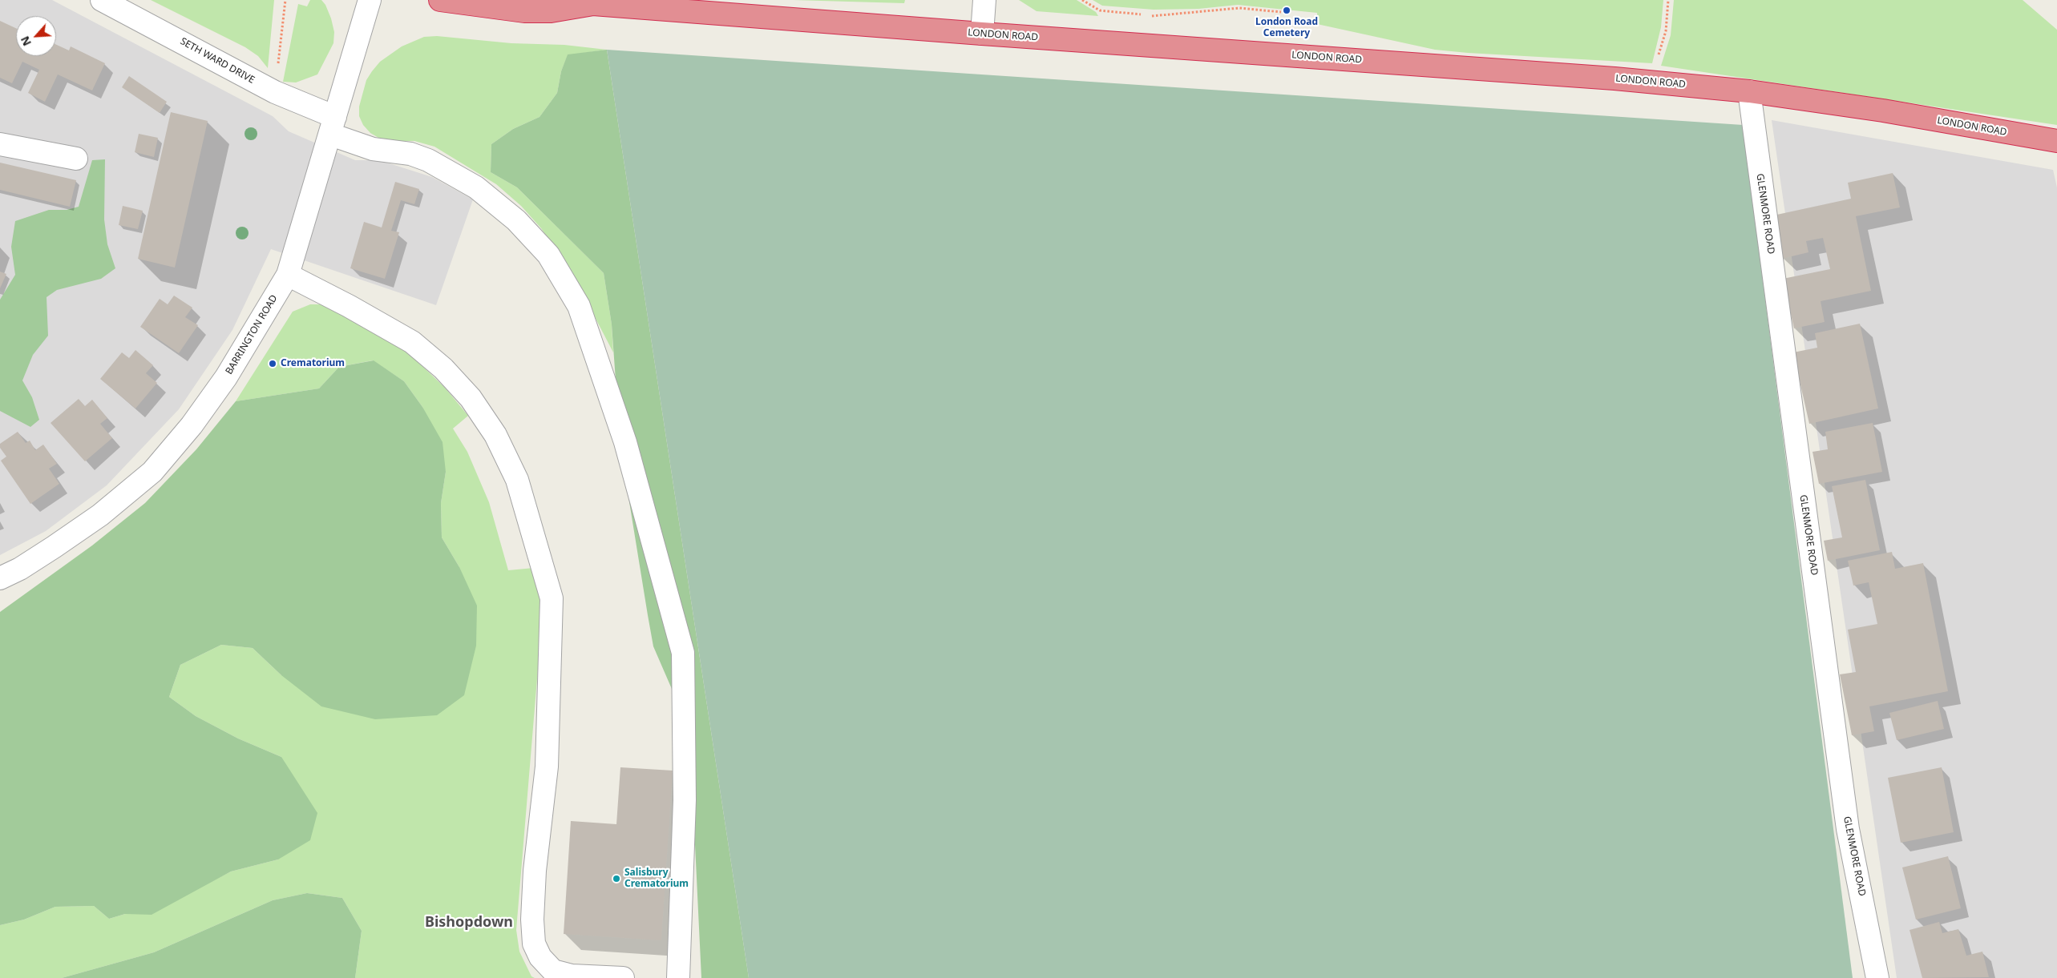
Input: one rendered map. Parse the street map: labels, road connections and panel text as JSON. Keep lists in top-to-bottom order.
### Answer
{
  "streets": {
    "highway": ["LONDON ROAD"],
    "street": ["SETH WARD DRIVE", "GLENMORE ROAD", "BARRINGTON ROAD"]
  },
  "crossings": [
    ["LONDON ROAD", "GLENMORE ROAD"],
    ["SETH WARD DRIVE", "BARRINGTON ROAD"]
  ],
  "districts": ["Bishopdown"],
  "places": ["London Road Cemetery", "Crematorium", "Salisbury Crematorium"],
  "north": "bottom left"
}
